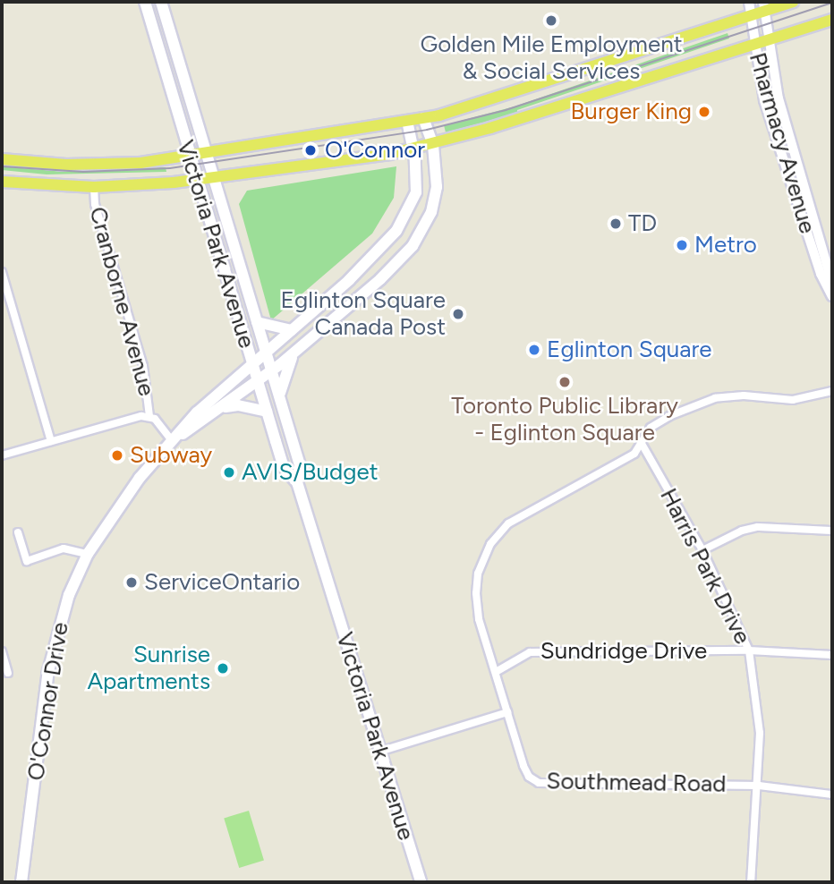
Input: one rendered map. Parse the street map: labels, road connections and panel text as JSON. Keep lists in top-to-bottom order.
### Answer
{
  "streets": {
    "main road": ["Victoria Park Avenue", "O'Connor Drive"],
    "street": [
      "Pharmacy Avenue",
      "Cranborne Avenue",
      "Harris Park Drive",
      "Sundridge Drive",
      "Southmead Road"
    ]
  },
  "crossings": [
    ["Victoria Park Avenue", "O'Connor Drive"],
    ["Harris Park Drive", "Sundridge Drive"],
    ["Harris Park Drive", "Southmead Road"],
    ["Sundridge Drive", "Southmead Road"]
  ],
  "places": [
    "Golden Mile Employment & Social Services",
    "Burger King",
    "O'Connor",
    "TD",
    "Metro",
    "Eglinton Square Canada Post",
    "Eglinton Square",
    "Toronto Public Library - Eglinton Square",
    "Subway",
    "AVIS/Budget",
    "ServiceOntario",
    "Sunrise Apartments"
  ]
}
